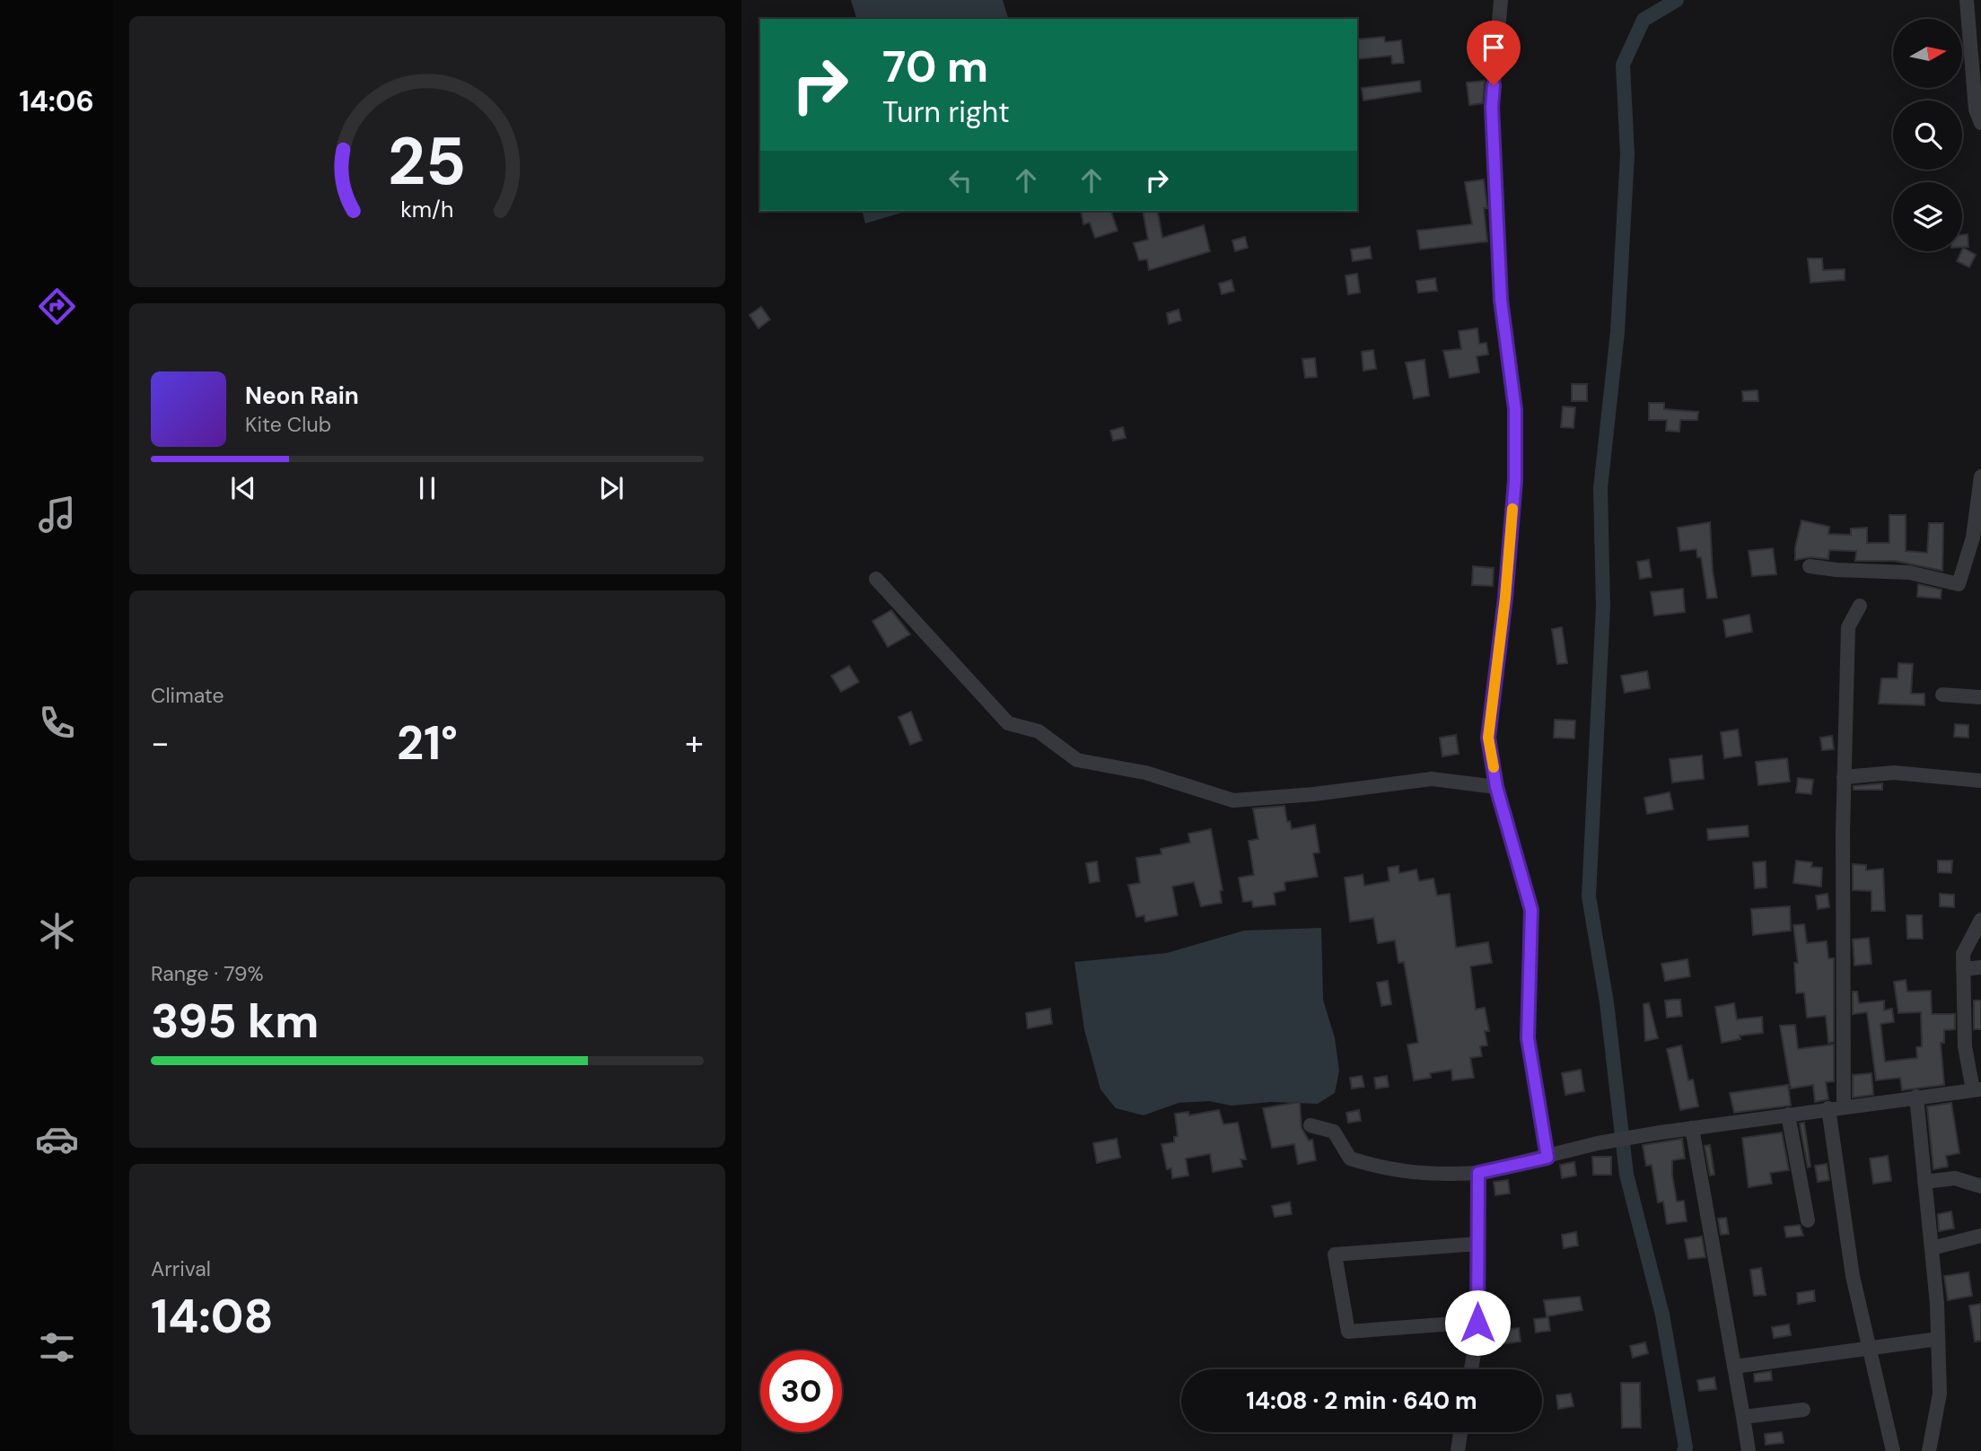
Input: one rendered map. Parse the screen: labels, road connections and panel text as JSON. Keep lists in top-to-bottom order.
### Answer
{
  "north": "right",
  "page": {
    "tabs": "14:06",
    "turn": ["70 m", "Turn right"],
    "song": ["Neon Rain", "Kite Club"],
    "tile": [
      "Climate",
      ["Range · 79%", "395 km"],
      ["Arrival", "14:08"]
    ],
    "heat": ["−", "21°", "+"],
    "limit": "30",
    "trip": "14:08 · 2 min · 640 m",
    "gauge": ["25", "km/h"]
  }
}
